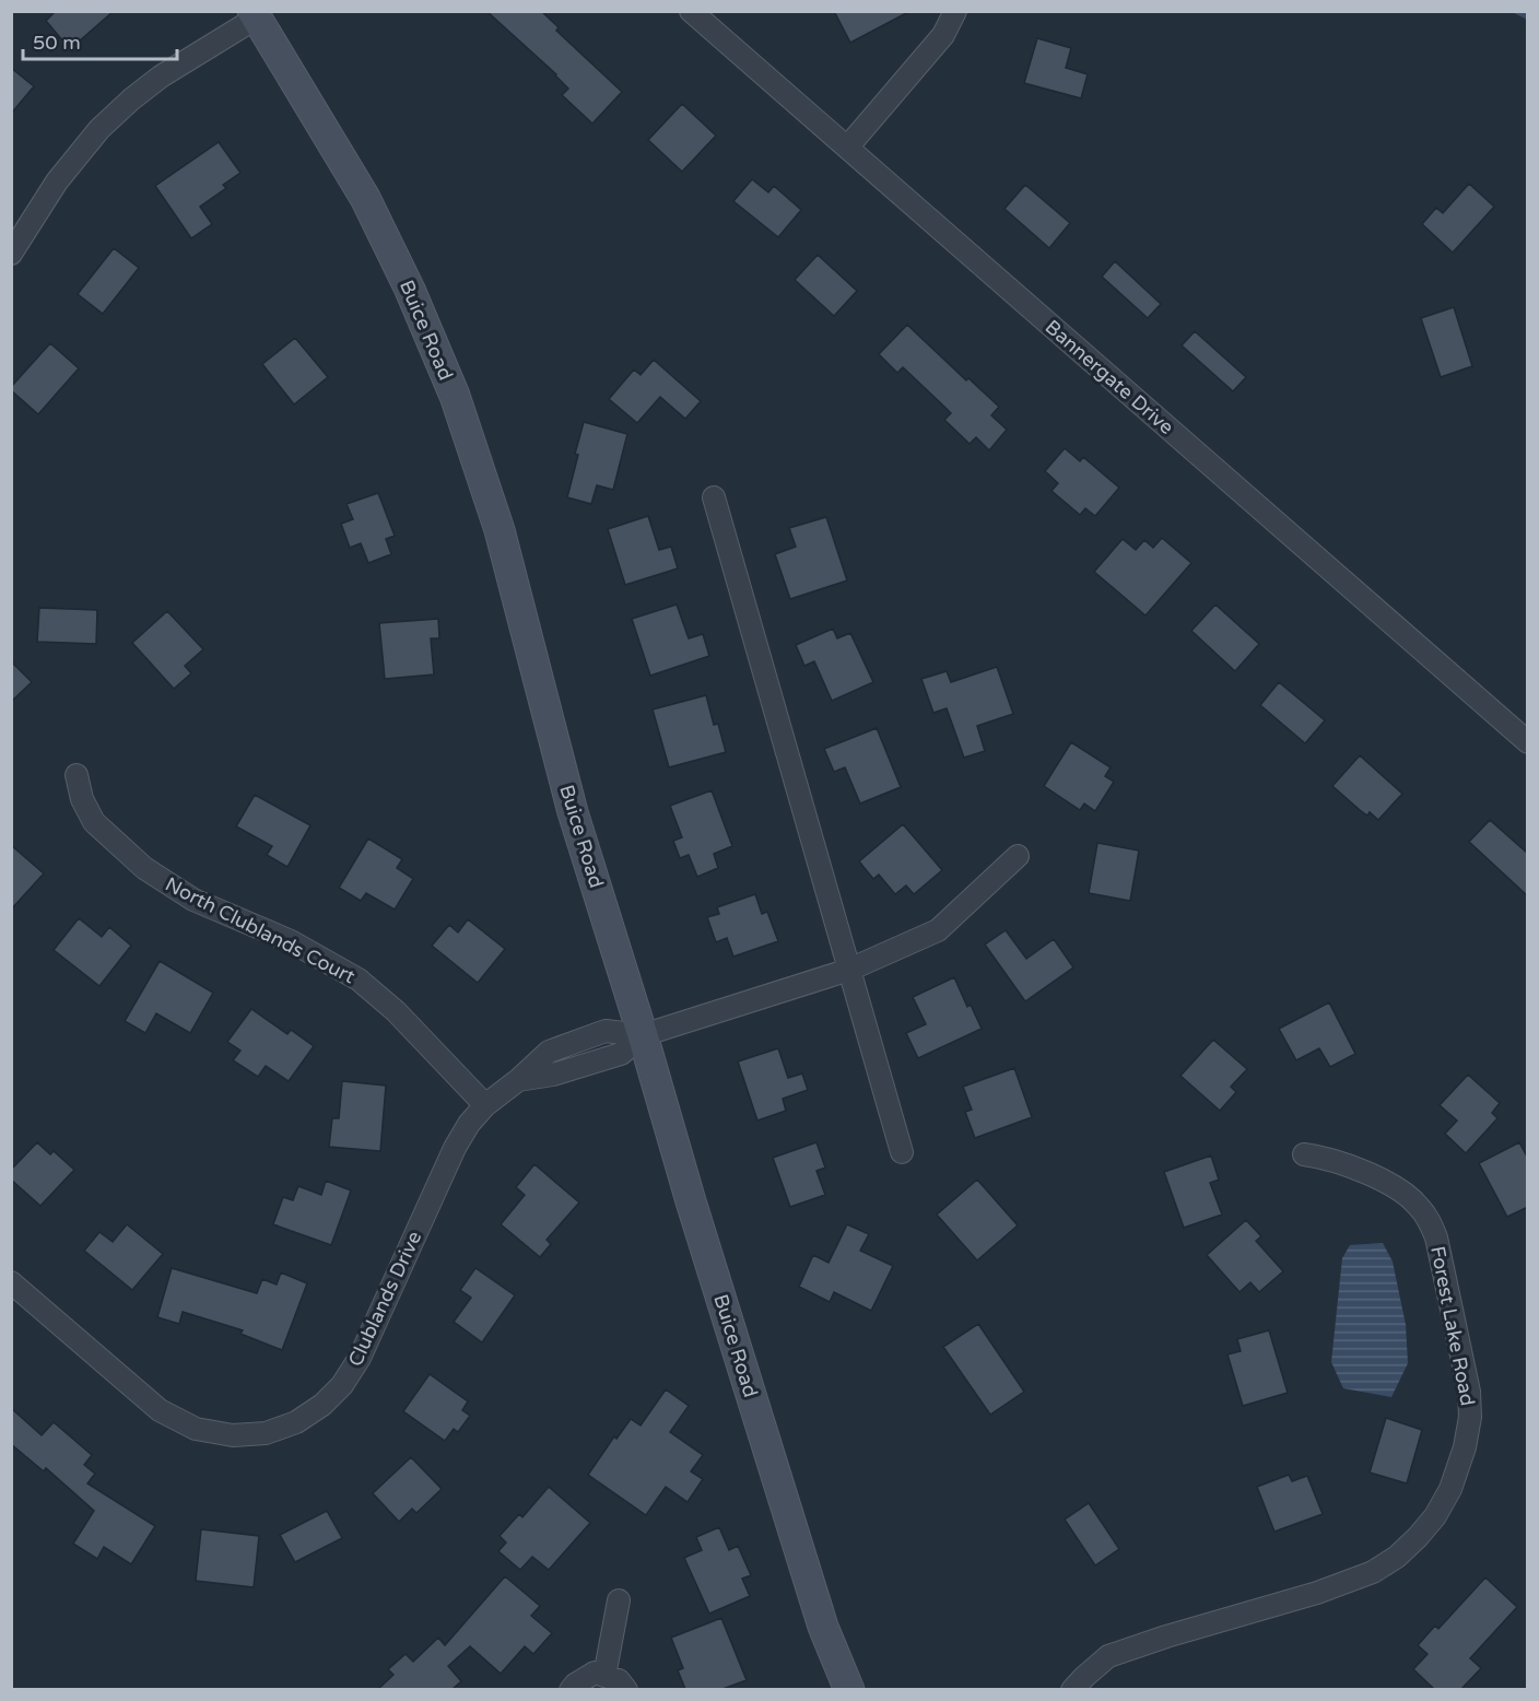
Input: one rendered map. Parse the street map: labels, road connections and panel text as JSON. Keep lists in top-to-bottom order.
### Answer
{
  "streets": {
    "street": [
      "Buice Road",
      "Bannergate Drive",
      "North Clublands Court",
      "Clublands Drive",
      "Forest Lake Road"
    ]
  },
  "crossings": [
    ["Buice Road", "Clublands Drive"],
    ["North Clublands Court", "Clublands Drive"]
  ],
  "scale_bar": "50 m"
}
